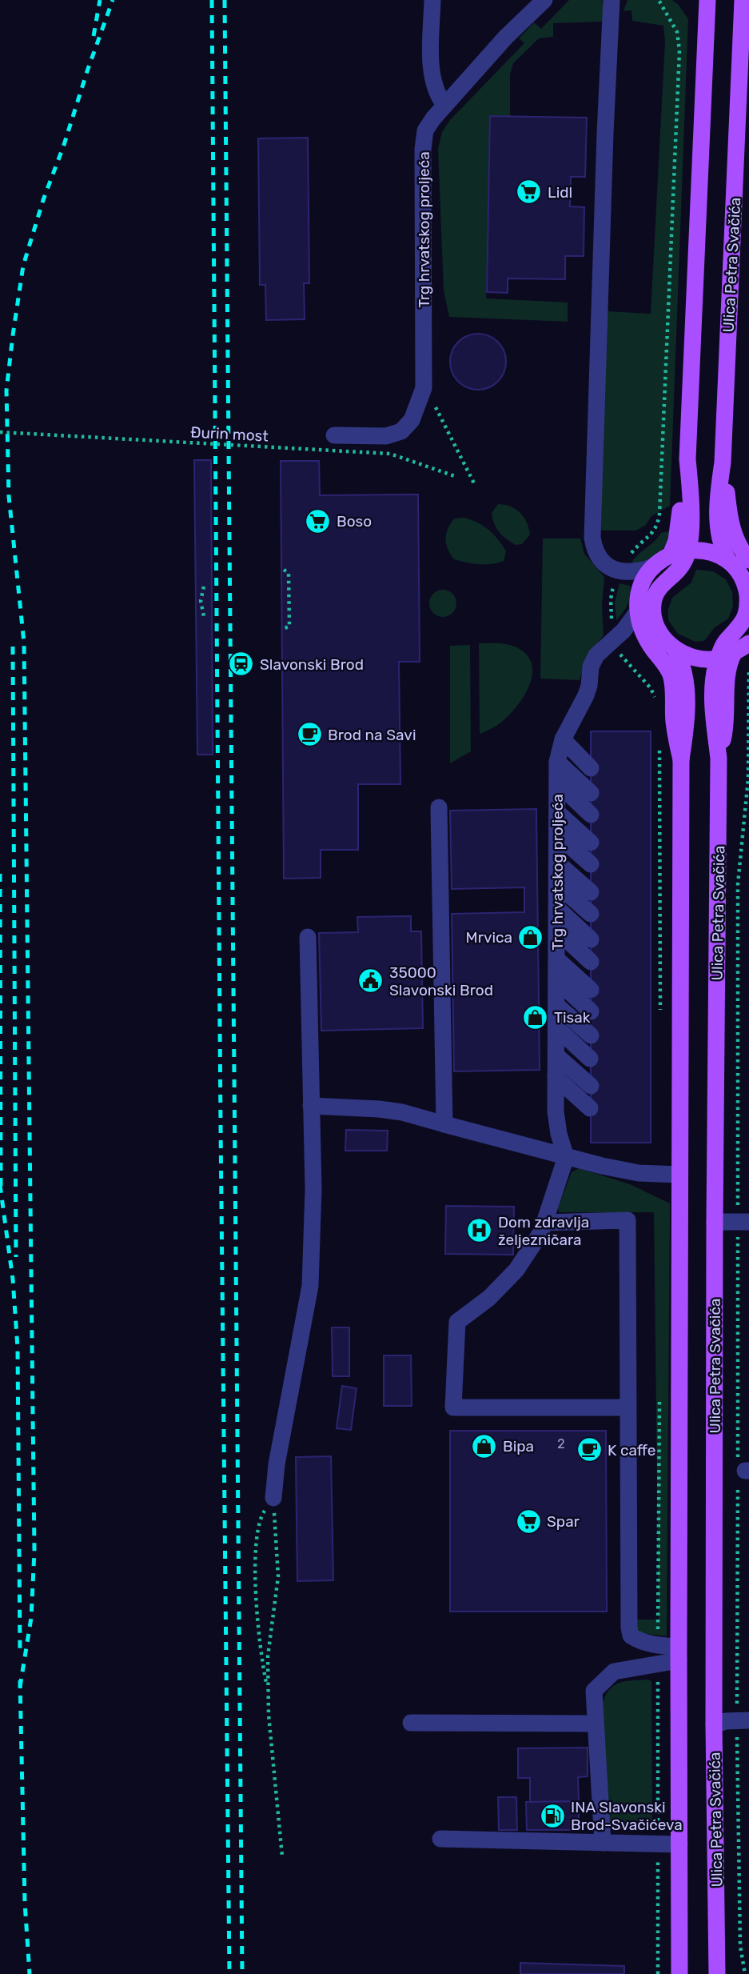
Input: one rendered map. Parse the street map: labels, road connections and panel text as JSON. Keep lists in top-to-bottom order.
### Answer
{
  "streets": {
    "main road": ["Ulica Petra Svačića"],
    "street": ["Trg hrvatskog proljeća"],
    "path": ["Đurin most"]
  },
  "places": {
    "supermarket": ["Lidl", "Boso", "Spar"],
    "station": ["Slavonski Brod"],
    "cafe": ["Brod na Savi", "K caffe"],
    "shop": ["Mrvica", "Tisak", "Bipa"],
    "public building": ["35000 Slavonski Brod"],
    "hospital": ["Dom zdravlja željezničara"],
    "fuel station": ["INA Slavonski Brod-Svačićeva"]
  },
  "house_numbers": ["2"]
}
